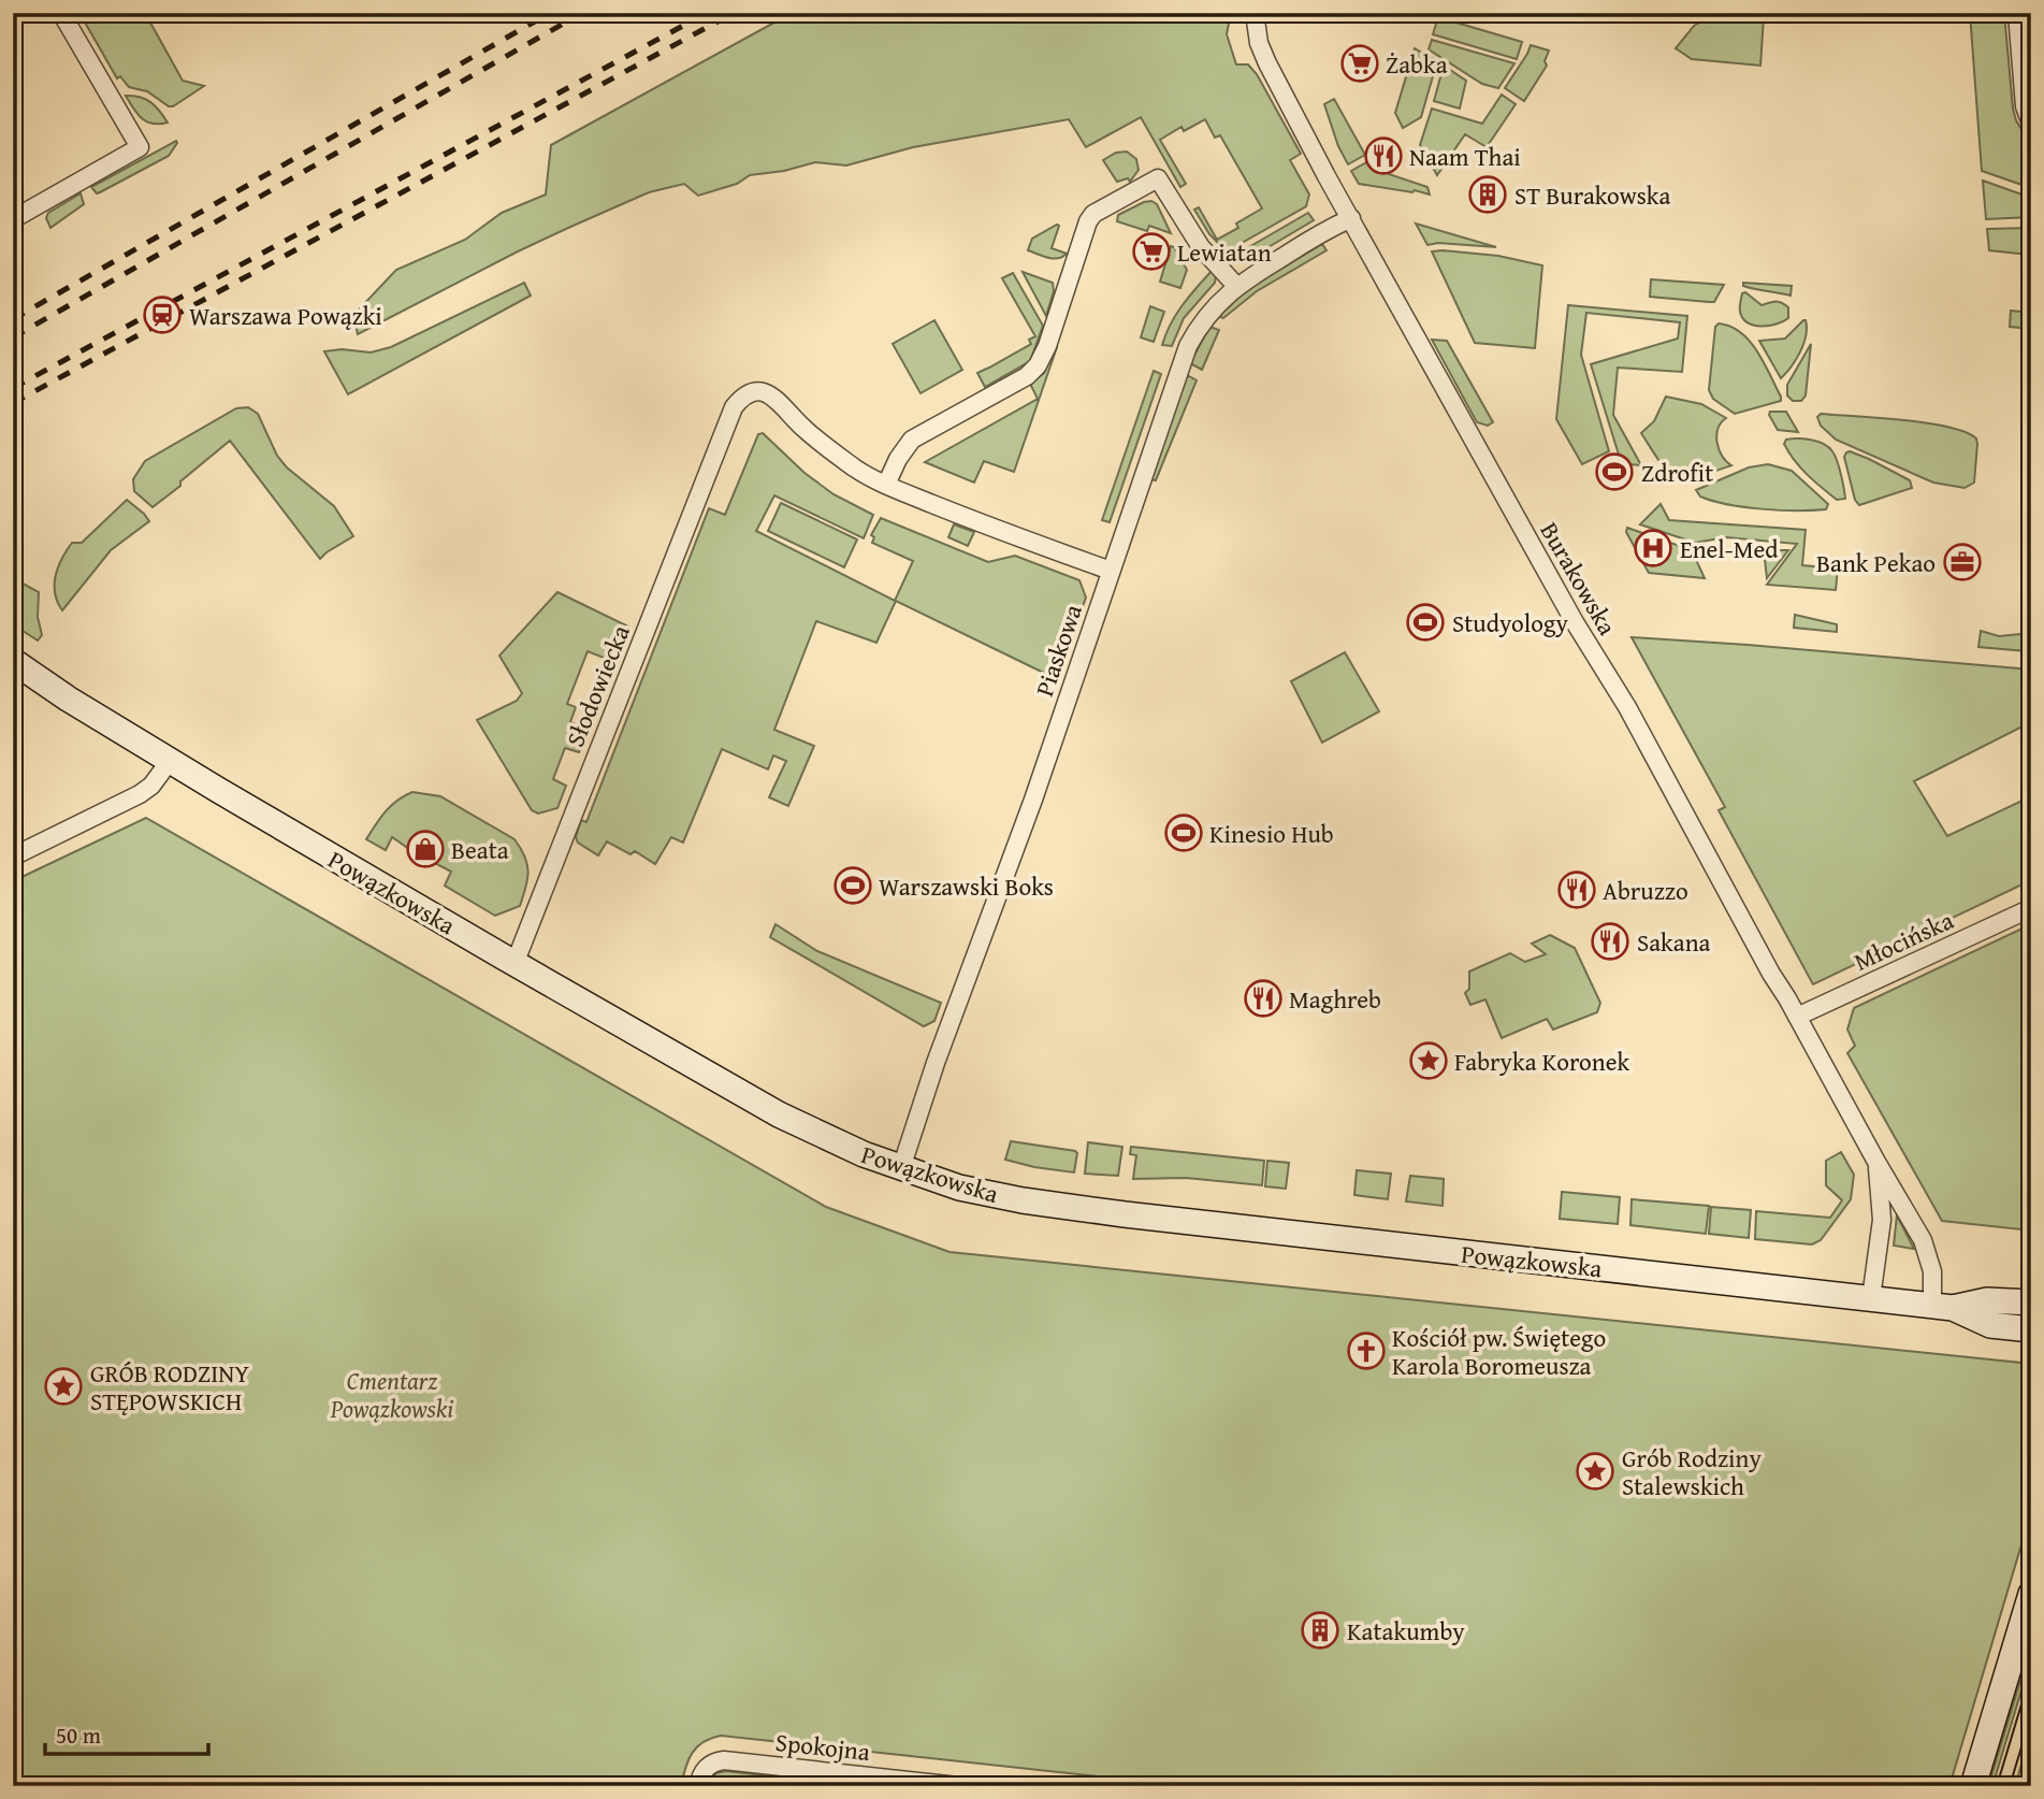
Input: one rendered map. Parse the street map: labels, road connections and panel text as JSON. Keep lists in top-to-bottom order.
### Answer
{
  "streets": {
    "main road": ["Powązkowska"],
    "street": [
      "Burakowska",
      "Piaskowa",
      "Słodowiecka",
      "Młocińska",
      "Spokojna"
    ]
  },
  "crossings": [
    ["Burakowska", "Piaskowa"],
    ["Burakowska", "Powązkowska"],
    ["Burakowska", "Młocińska"],
    ["Piaskowa", "Powązkowska"],
    ["Słodowiecka", "Powązkowska"]
  ],
  "parks": ["Cmentarz Powązkowski"],
  "places": {
    "supermarket": ["Żabka", "Lewiatan"],
    "restaurant": [
      "Naam Thai",
      "Abruzzo",
      "Sakana",
      "Maghreb"
    ],
    "building": ["ST Burakowska", "Katakumby"],
    "station": ["Warszawa Powązki"],
    "sports": [
      "Zdrofit",
      "Studyology",
      "Kinesio Hub",
      "Warszawski Boks"
    ],
    "hospital": ["Enel-Med"],
    "office": ["Bank Pekao"],
    "shop": ["Beata"],
    "place": ["Fabryka Koronek", "GRÓB RODZINY STĘPOWSKICH", "Grób Rodziny Stalewskich"],
    "church": ["Kościół pw. Świętego Karola Boromeusza"]
  },
  "scale_bar": "50 m"
}
